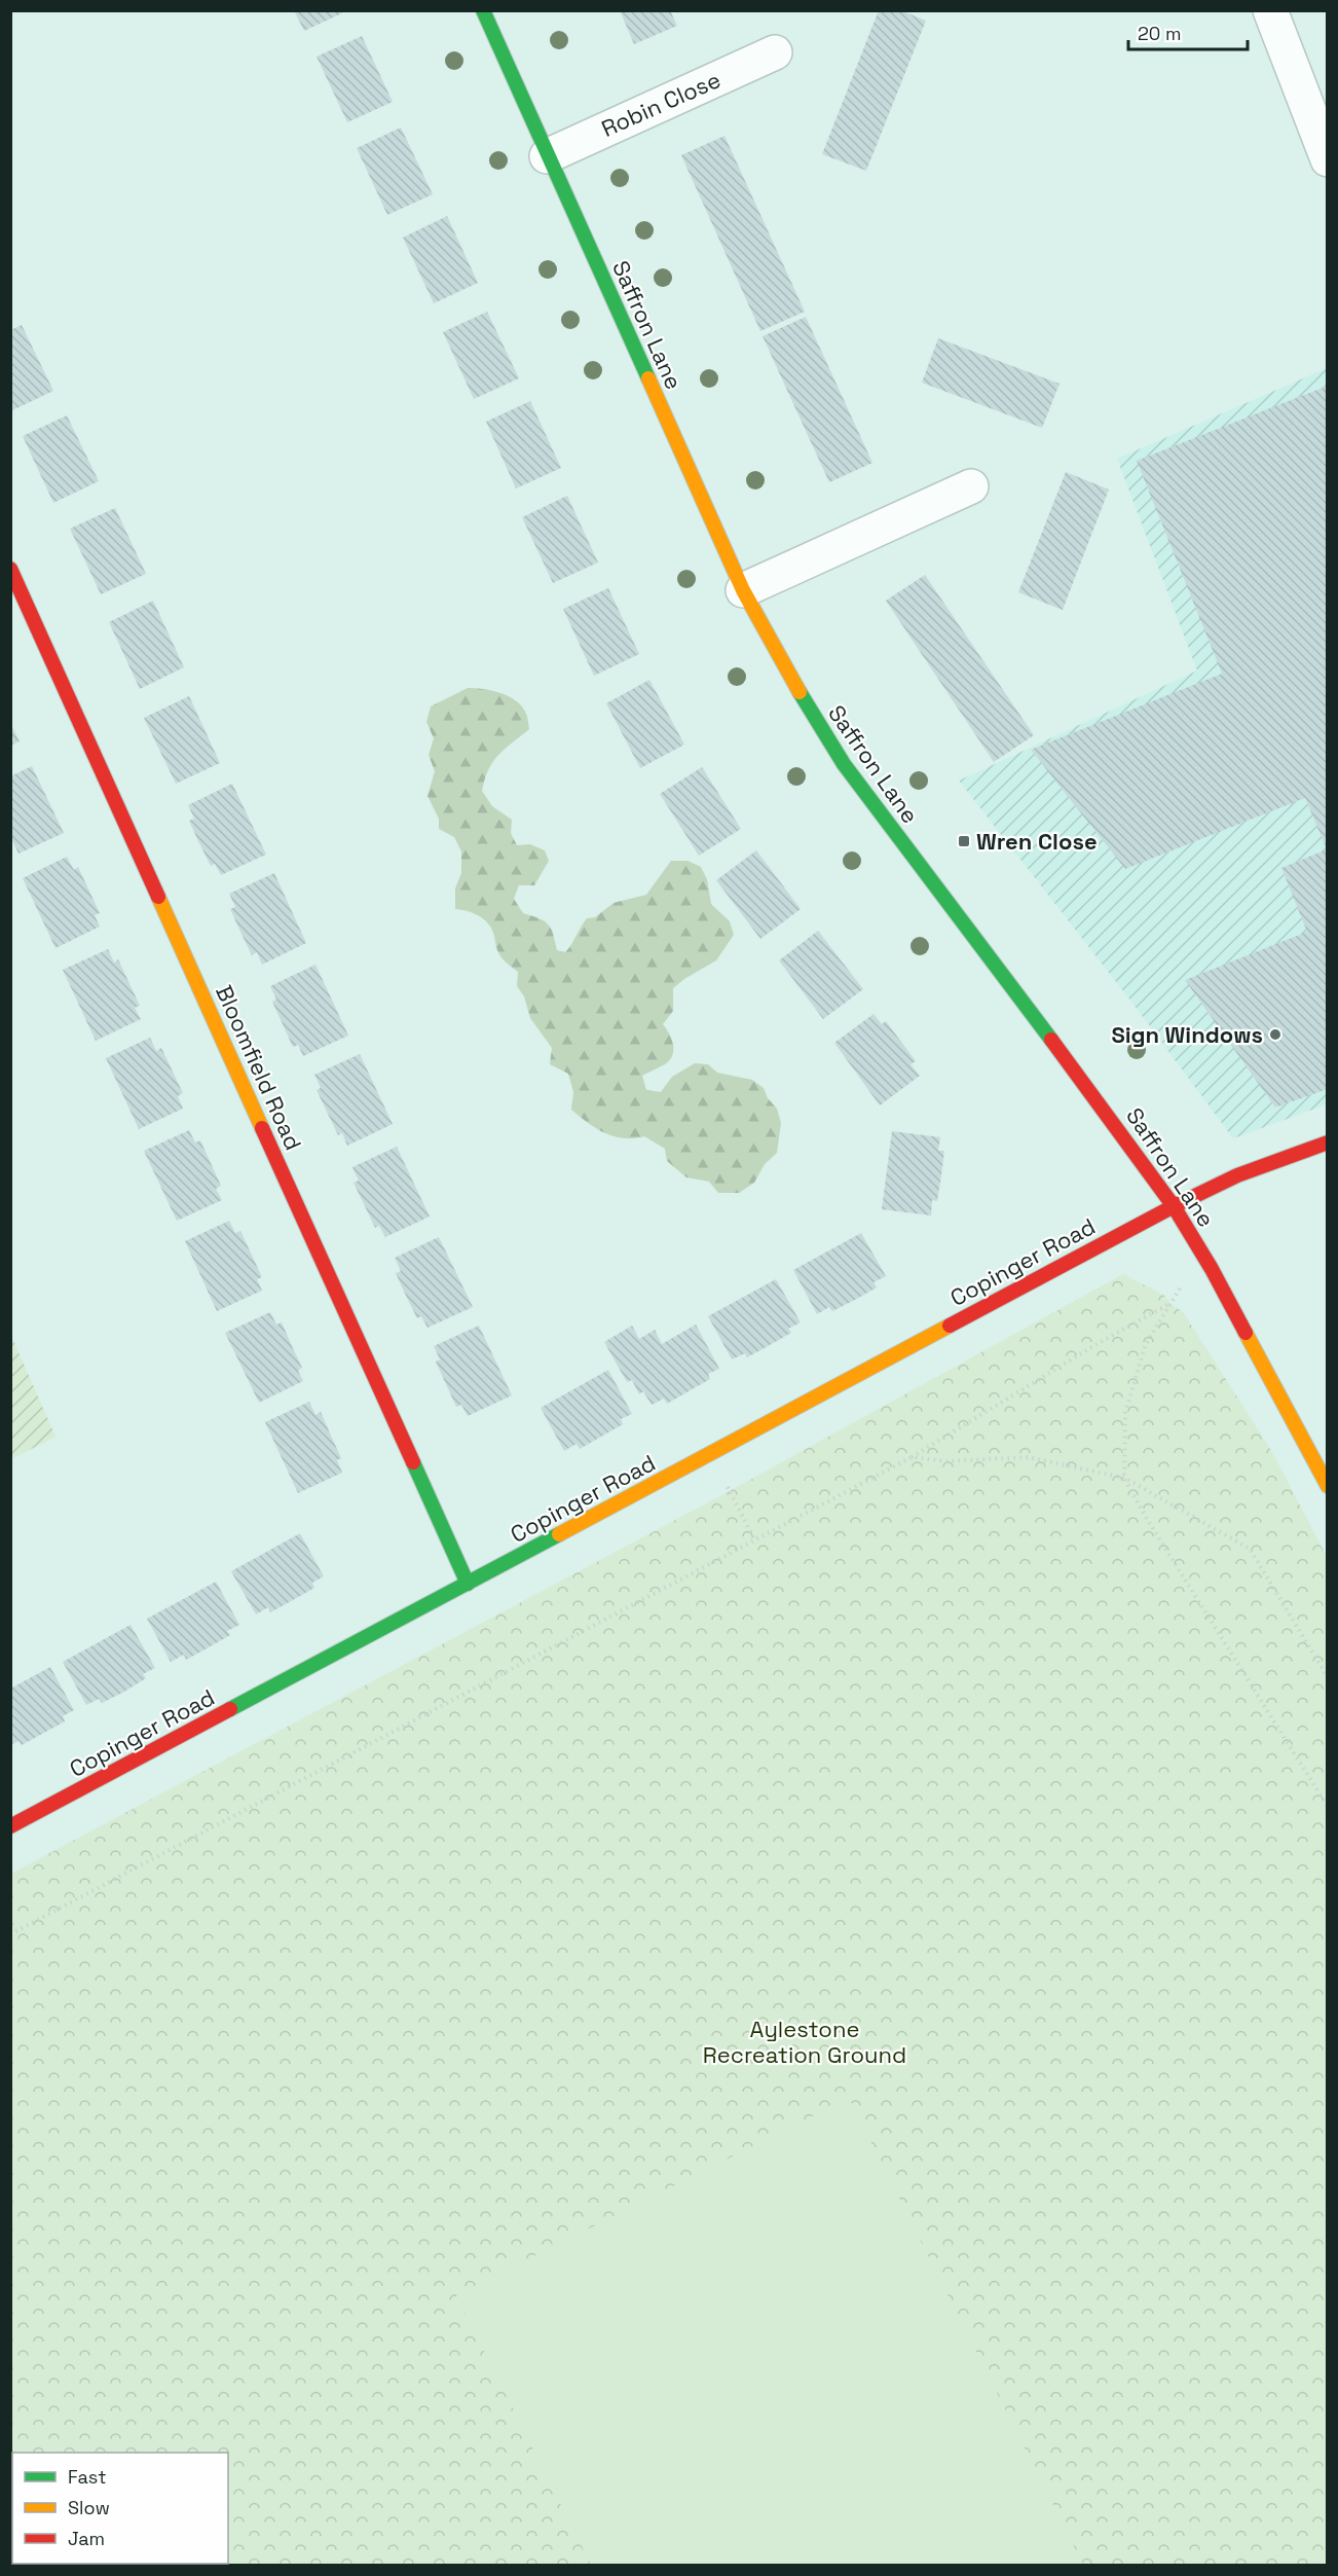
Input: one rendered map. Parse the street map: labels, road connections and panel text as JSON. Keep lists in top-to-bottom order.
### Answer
{
  "streets": {
    "street": [
      "Robin Close",
      "Saffron Lane",
      "Bloomfield Road",
      "Copinger Road"
    ]
  },
  "crossings": [
    ["Robin Close", "Saffron Lane"],
    ["Saffron Lane", "Copinger Road"],
    ["Bloomfield Road", "Copinger Road"]
  ],
  "parks": ["Aylestone Recreation Ground"],
  "places": {
    "transit": ["Wren Close"],
    "other": ["Sign Windows"]
  },
  "legend": ["Fast", "Slow", "Jam"],
  "scale_bar": "20 m"
}
